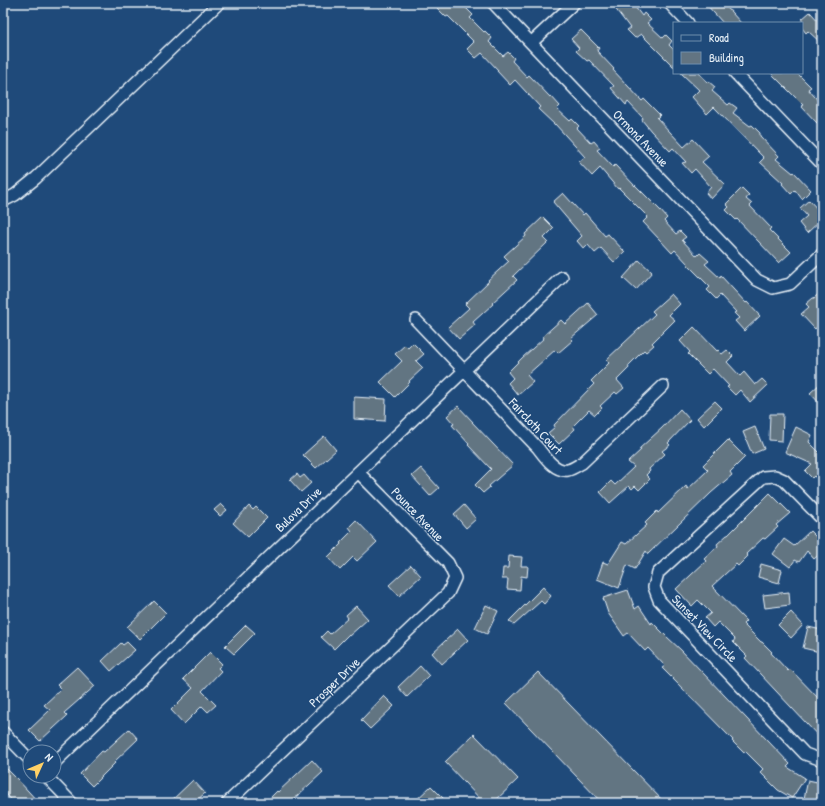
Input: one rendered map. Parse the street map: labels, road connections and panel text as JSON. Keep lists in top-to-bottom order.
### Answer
{
  "streets": {
    "street": [
      "Ormond Avenue",
      "Faircloth Court",
      "Bulova Drive",
      "Pounce Avenue",
      "Sunset View Circle",
      "Prosper Drive"
    ]
  },
  "crossings": [
    ["Faircloth Court", "Bulova Drive"],
    ["Bulova Drive", "Pounce Avenue"],
    ["Pounce Avenue", "Prosper Drive"]
  ],
  "legend": ["Road", "Building"],
  "north": "top right"
}
